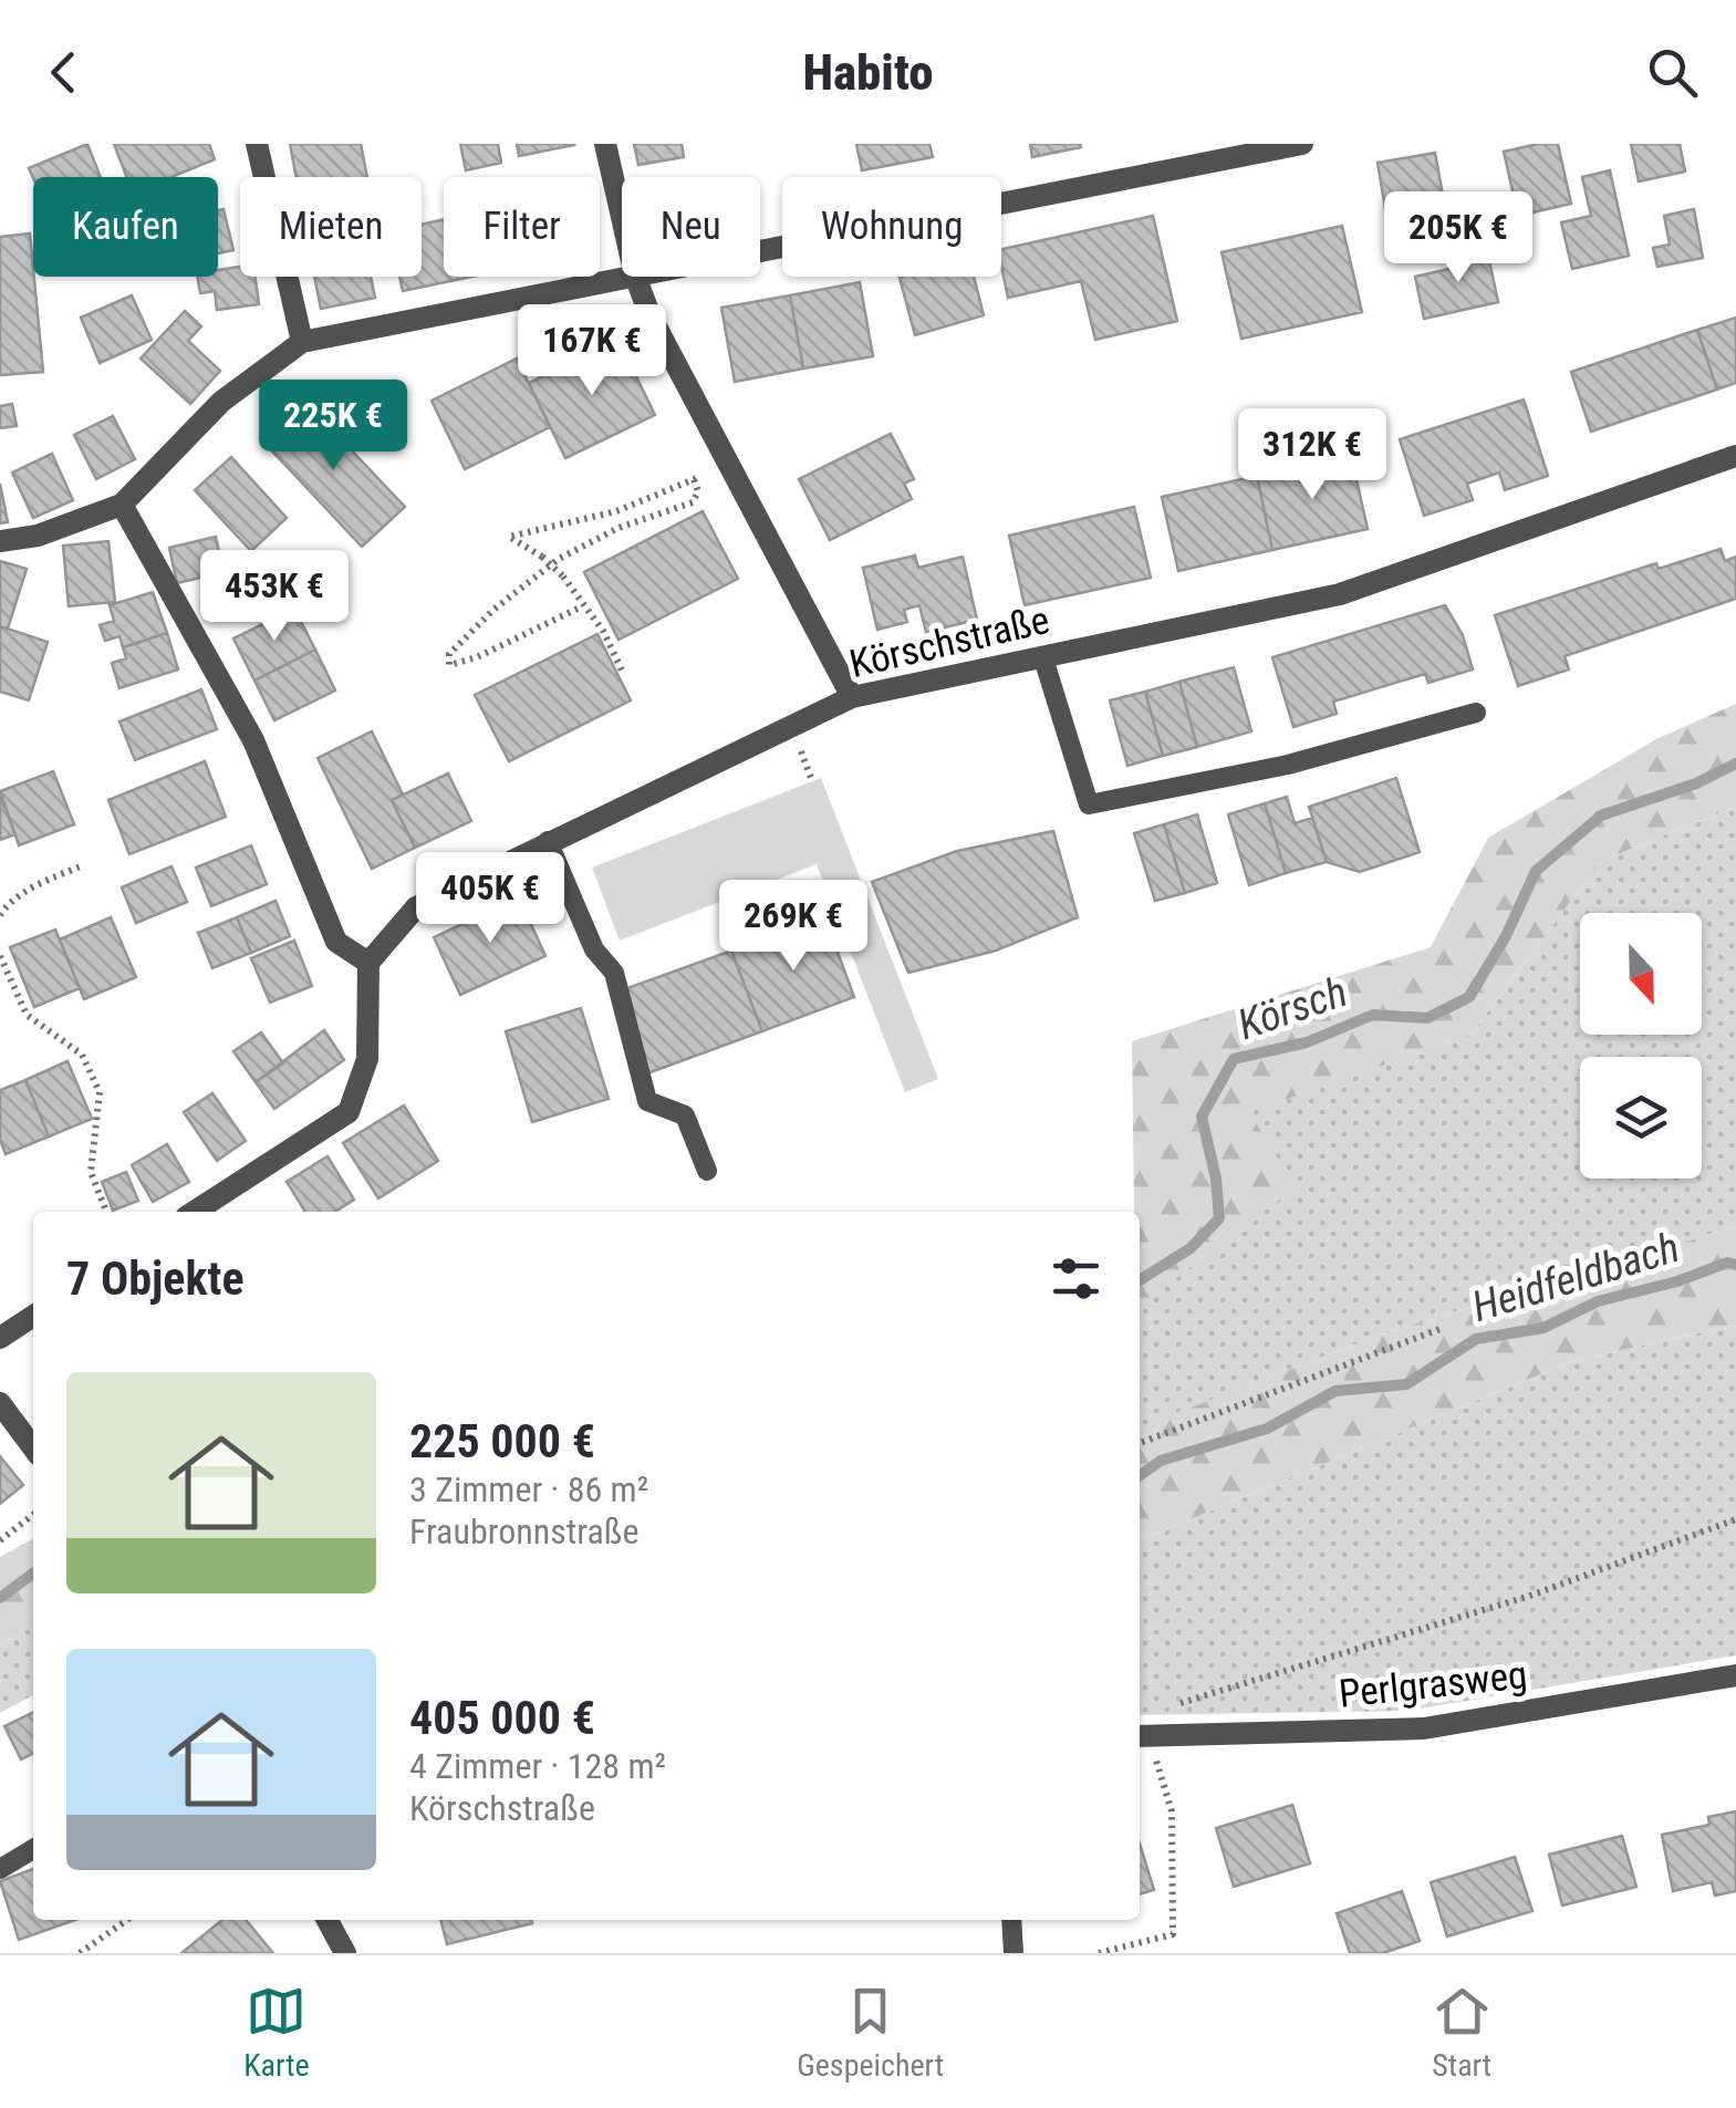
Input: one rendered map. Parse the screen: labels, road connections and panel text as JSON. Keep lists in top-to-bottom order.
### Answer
{
  "streets": {
    "street": ["Körschstraße", "Perlgrasweg"]
  },
  "water": ["Körsch", "Heidfeldbach"],
  "north": "bottom",
  "page": {
    "header": "Habito",
    "chip": [
      "Kaufen",
      "Mieten",
      "Filter",
      "Neu",
      "Wohnung"
    ],
    "price": [
      "205K €",
      "167K €",
      "225K €",
      "312K €",
      "453K €",
      "405K €",
      "269K €"
    ],
    "heading": "7 Objekte",
    "list": [
      {
        "name": "225 000 €",
        "note": "3 Zimmer · 86 m² · Fraubronnstraße"
      },
      {
        "name": "405 000 €",
        "note": "4 Zimmer · 128 m² · Körschstraße"
      }
    ],
    "tabs": ["Karte", "Gespeichert", "Start"]
  }
}
